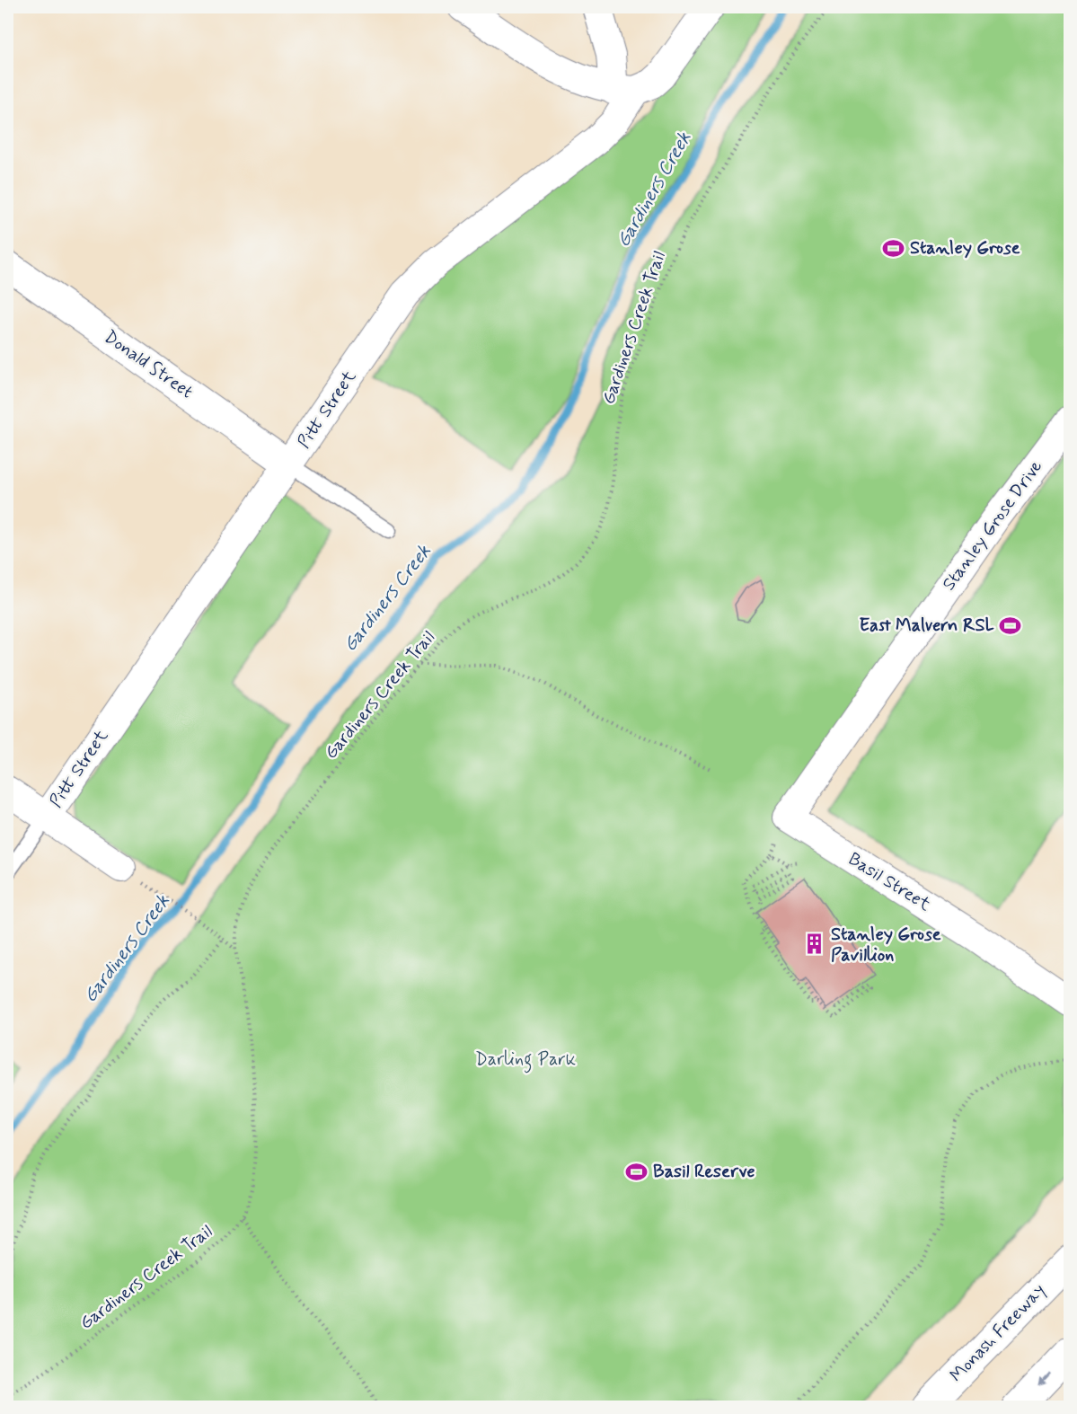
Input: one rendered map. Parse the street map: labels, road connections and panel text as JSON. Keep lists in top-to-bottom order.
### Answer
{
  "streets": {
    "highway": ["Monash Freeway"],
    "street": [
      "Donald Street",
      "Pitt Street",
      "Stanley Grose Drive",
      "Basil Street"
    ],
    "path": ["Gardiners Creek Trail"]
  },
  "crossings": [
    ["Donald Street", "Pitt Street"],
    ["Stanley Grose Drive", "Basil Street"]
  ],
  "water": ["Gardiners Creek"],
  "parks": ["Darling Park"],
  "places": {
    "sports": ["Stanley Grose", "East Malvern RSL", "Basil Reserve"],
    "building": ["Stanley Grose Pavillion"]
  }
}
